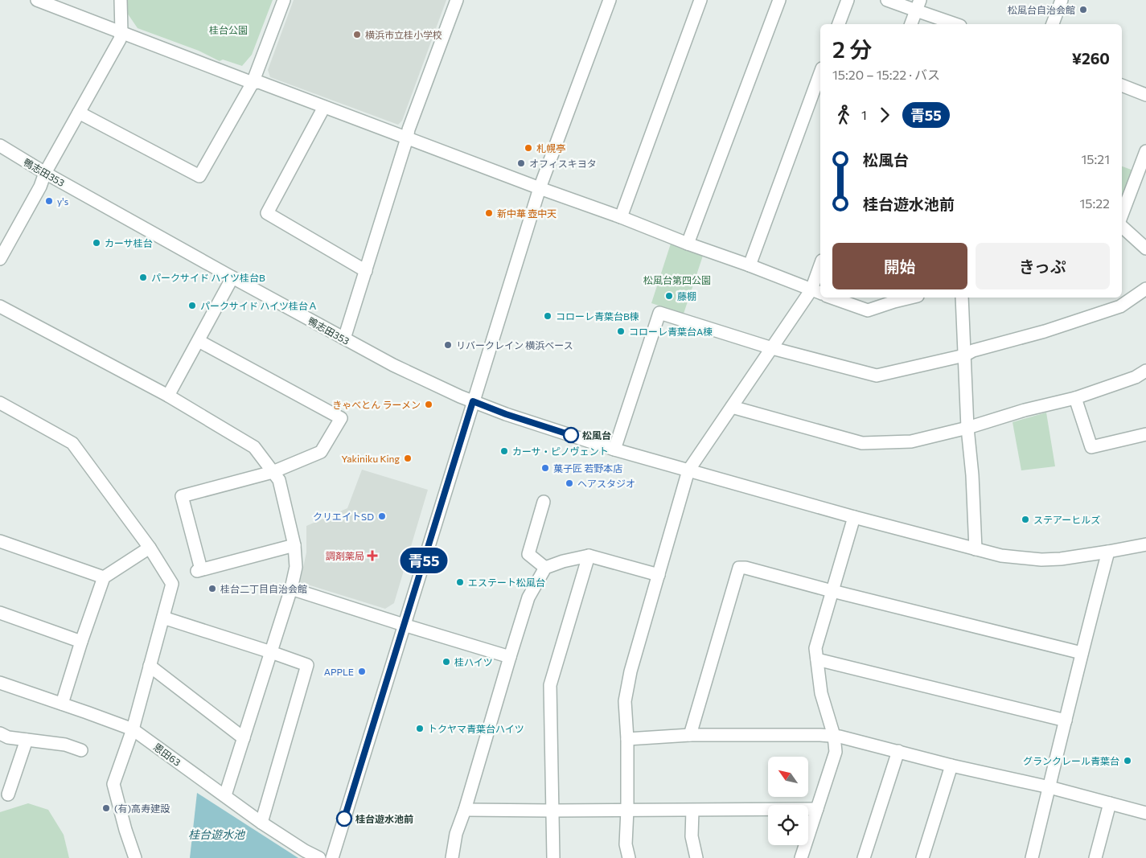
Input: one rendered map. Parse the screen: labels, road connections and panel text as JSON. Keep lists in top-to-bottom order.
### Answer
{
  "streets": {
    "street": ["鴨志田353", "恩田63"]
  },
  "water": ["桂台遊水池"],
  "parks": ["桂台公園", "松風台第四公園"],
  "places": {
    "other": [
      "松風台自治会館",
      "横浜市立桂小学校",
      "札幌亭",
      "オフィスキヨタ",
      "y's",
      "新中華 壺中天",
      "カーサ桂台",
      "パークサイド ハイツ桂台B",
      "藤棚",
      "パークサイド ハイツ桂台Ａ",
      "コローレ青葉台B棟",
      "コローレ青葉台A棟",
      "リバークレイン 横浜ベース",
      "きゃべとん ラーメン",
      "松風台",
      "カーサ・ピノヴェント",
      "Yakiniku King",
      "菓子匠 若野本店",
      "ヘアスタジオ",
      "クリエイトSD",
      "ステアーヒルズ",
      "エステート松風台",
      "桂台二丁目自治会館",
      "桂ハイツ",
      "APPLE",
      "トクヤマ青葉台ハイツ",
      "グランクレール青葉台",
      "(有)高寿建設",
      "桂台遊水池前"
    ],
    "health": ["調剤薬局"]
  },
  "lines": ["bus line 青55"],
  "north": "top left",
  "page": {
    "on_map": "青55",
    "heading": ["2 分", "15:20 – 15:22 · バス", "¥260"],
    "legs": ["1", "青55"],
    "list": [
      {
        "name": "松風台",
        "value": "15:21"
      },
      {
        "name": "桂台遊水池前",
        "value": "15:22"
      }
    ],
    "buttons": ["開始", "きっぷ"]
  }
}
